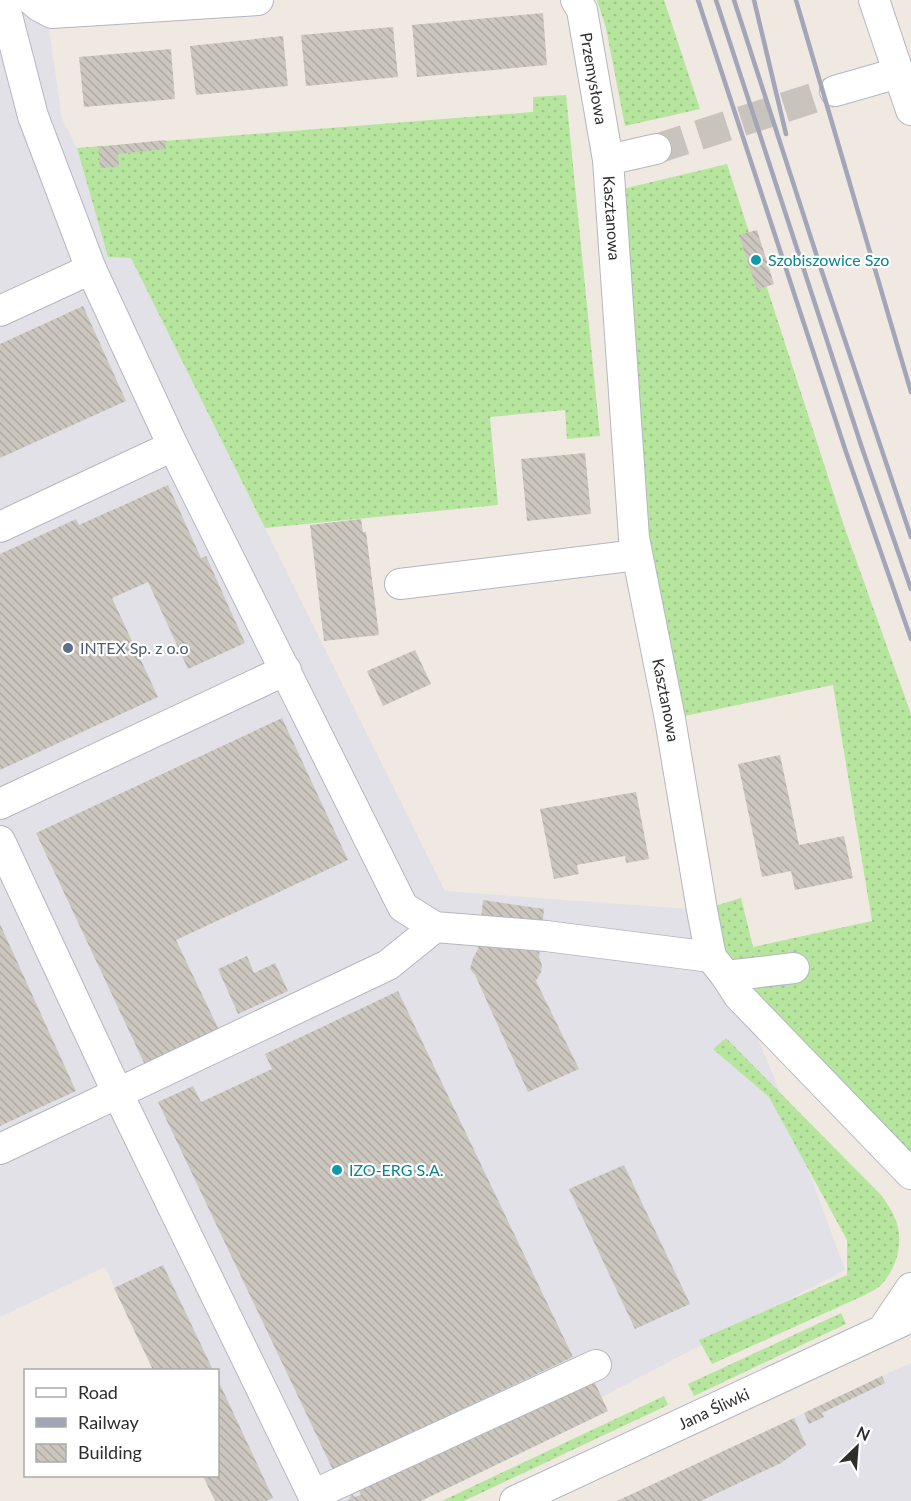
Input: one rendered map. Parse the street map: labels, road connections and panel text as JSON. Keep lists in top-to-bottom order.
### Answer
{
  "streets": {
    "street": ["Przemysłowa", "Kasztanowa", "Jana Śliwki"]
  },
  "crossings": [
    ["Przemysłowa", "Kasztanowa"]
  ],
  "places": ["Szobiszowice Szo", "INTEX Sp. z o.o", "IZO-ERG S.A."],
  "legend": ["Road", "Railway", "Building"],
  "north": "top right"
}
